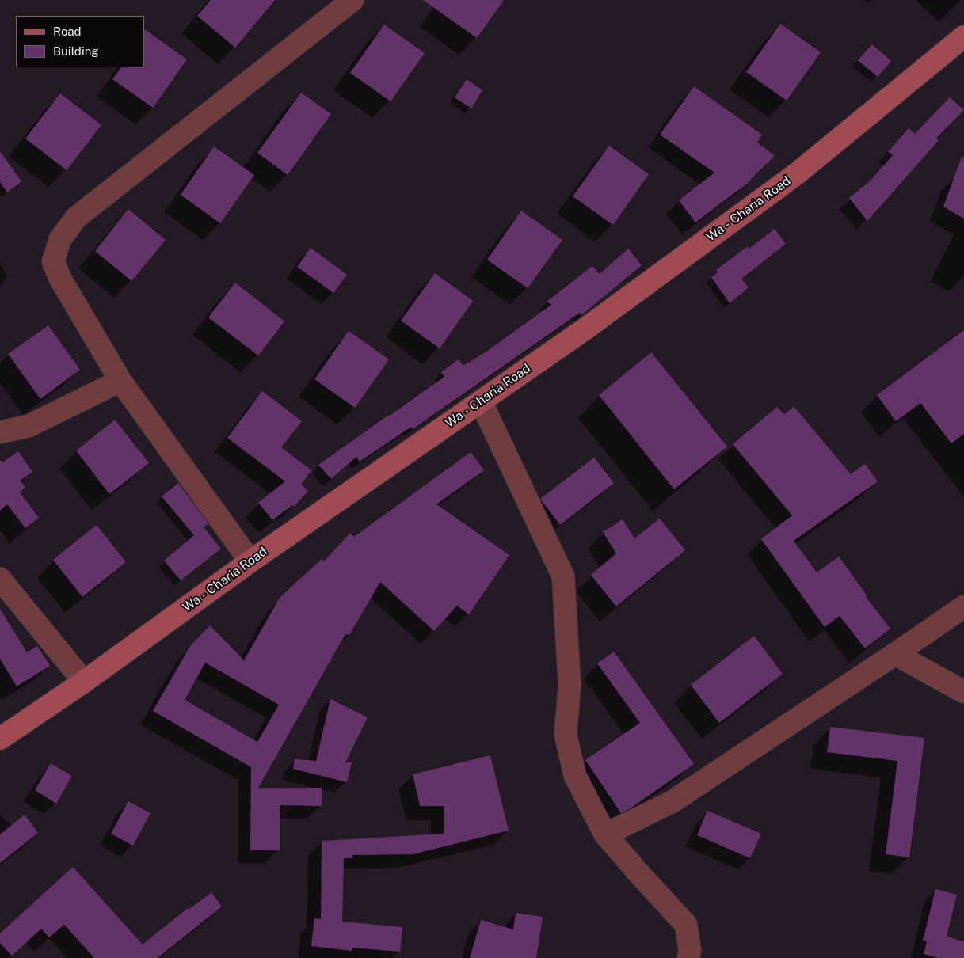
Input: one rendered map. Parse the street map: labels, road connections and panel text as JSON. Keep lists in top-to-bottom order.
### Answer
{
  "streets": {
    "street": ["Wa - Charia Road"]
  },
  "legend": ["Road", "Building"]
}
